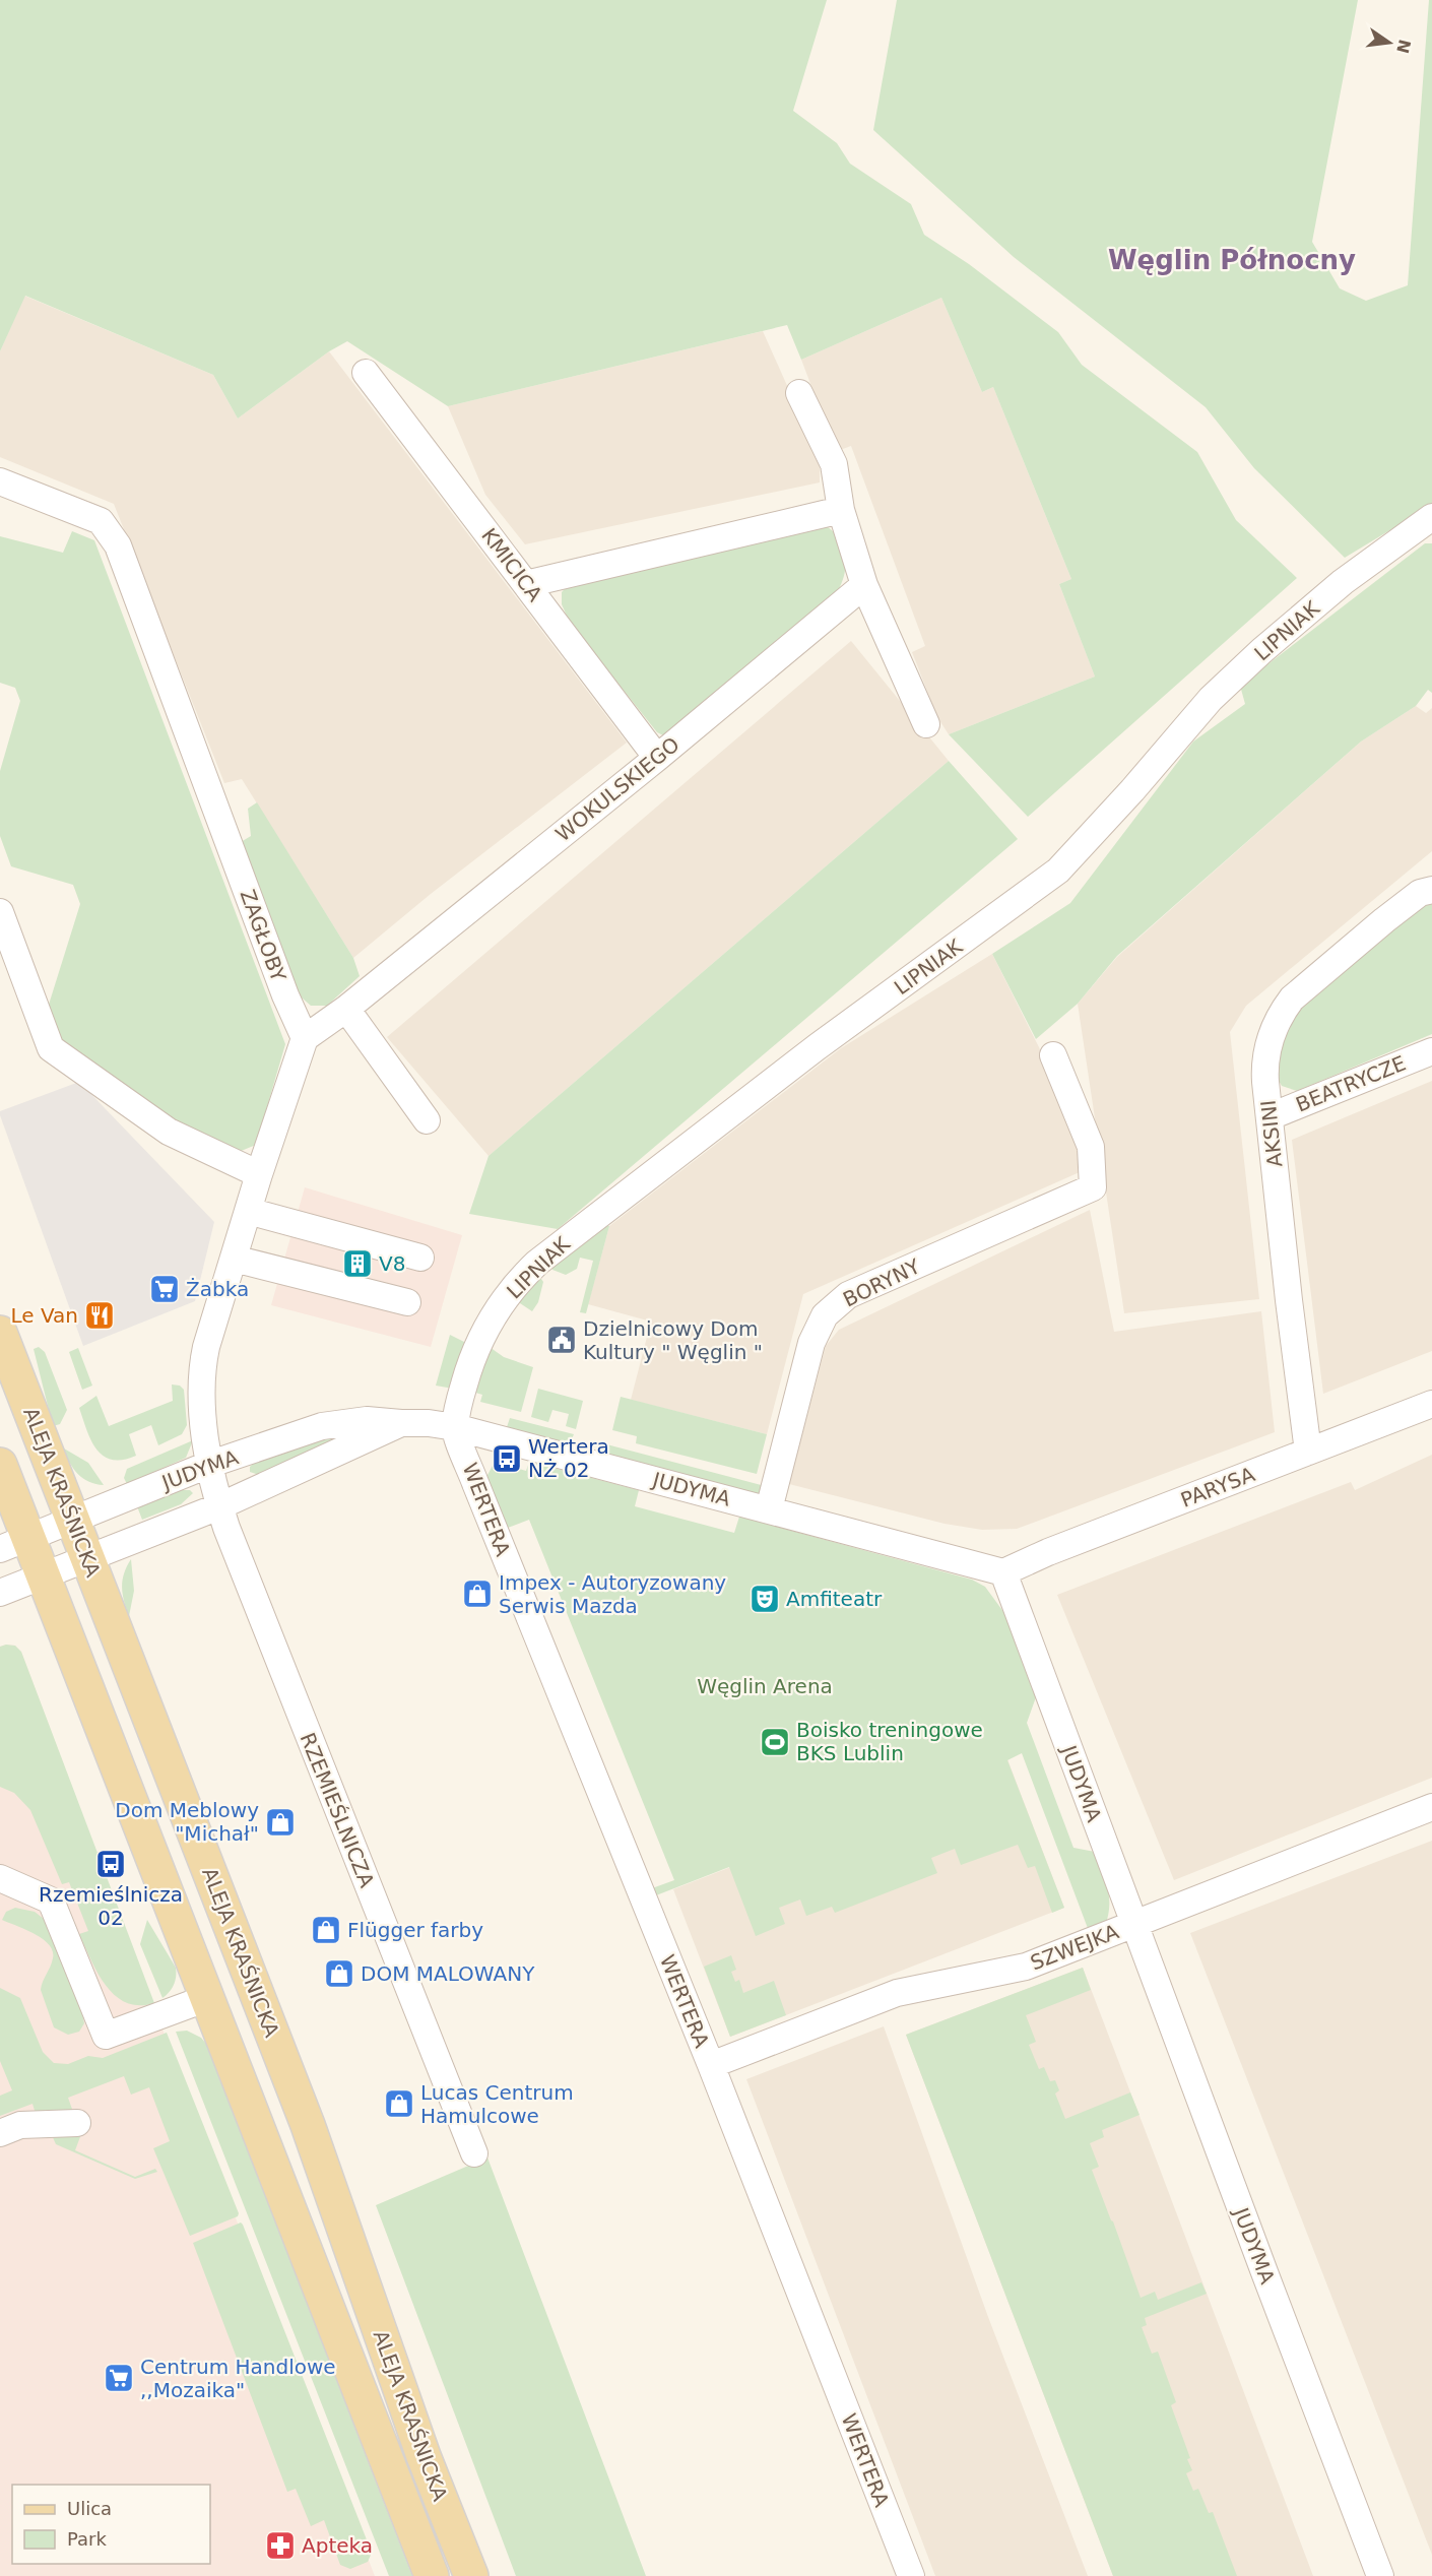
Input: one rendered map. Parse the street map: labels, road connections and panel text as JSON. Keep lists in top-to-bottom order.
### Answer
{
  "streets": {
    "main road": ["ALEJA KRAŚNICKA"],
    "street": [
      "KMICICA",
      "LIPNIAK",
      "WOKULSKIEGO",
      "ZAGŁOBY",
      "BEATRYCZE",
      "AKSINI",
      "BORYNY",
      "JUDYMA",
      "PARYSA",
      "WERTERA",
      "RZEMIEŚLNICZA",
      "SZWEJKA"
    ]
  },
  "crossings": [
    ["KMICICA", "WOKULSKIEGO"],
    ["LIPNIAK", "JUDYMA"],
    ["LIPNIAK", "WERTERA"],
    ["WOKULSKIEGO", "ZAGŁOBY"],
    ["BEATRYCZE", "AKSINI"],
    ["AKSINI", "PARYSA"],
    ["BORYNY", "JUDYMA"],
    ["JUDYMA", "PARYSA"],
    ["JUDYMA", "ALEJA KRAŚNICKA"],
    ["JUDYMA", "WERTERA"],
    ["JUDYMA", "RZEMIEŚLNICZA"],
    ["JUDYMA", "SZWEJKA"],
    ["WERTERA", "SZWEJKA"]
  ],
  "districts": ["Węglin Północny"],
  "parks": ["Węglin Arena"],
  "places": {
    "building": ["V8"],
    "supermarket": ["Żabka", "Centrum Handlowe ,,Mozaika\""],
    "restaurant": ["Le Van"],
    "public building": ["Dzielnicowy Dom Kultury \" Węglin \""],
    "bus stop": ["Wertera NŻ 02", "Rzemieślnicza 02"],
    "shop": [
      "Impex - Autoryzowany Serwis Mazda",
      "Dom Meblowy \"Michał\"",
      "Flügger farby",
      "DOM MALOWANY",
      "Lucas Centrum Hamulcowe"
    ],
    "theatre": ["Amfiteatr"],
    "sports": ["Boisko treningowe BKS Lublin"],
    "pharmacy": ["Apteka"]
  },
  "legend": ["Ulica", "Park"],
  "north": "right"
}
